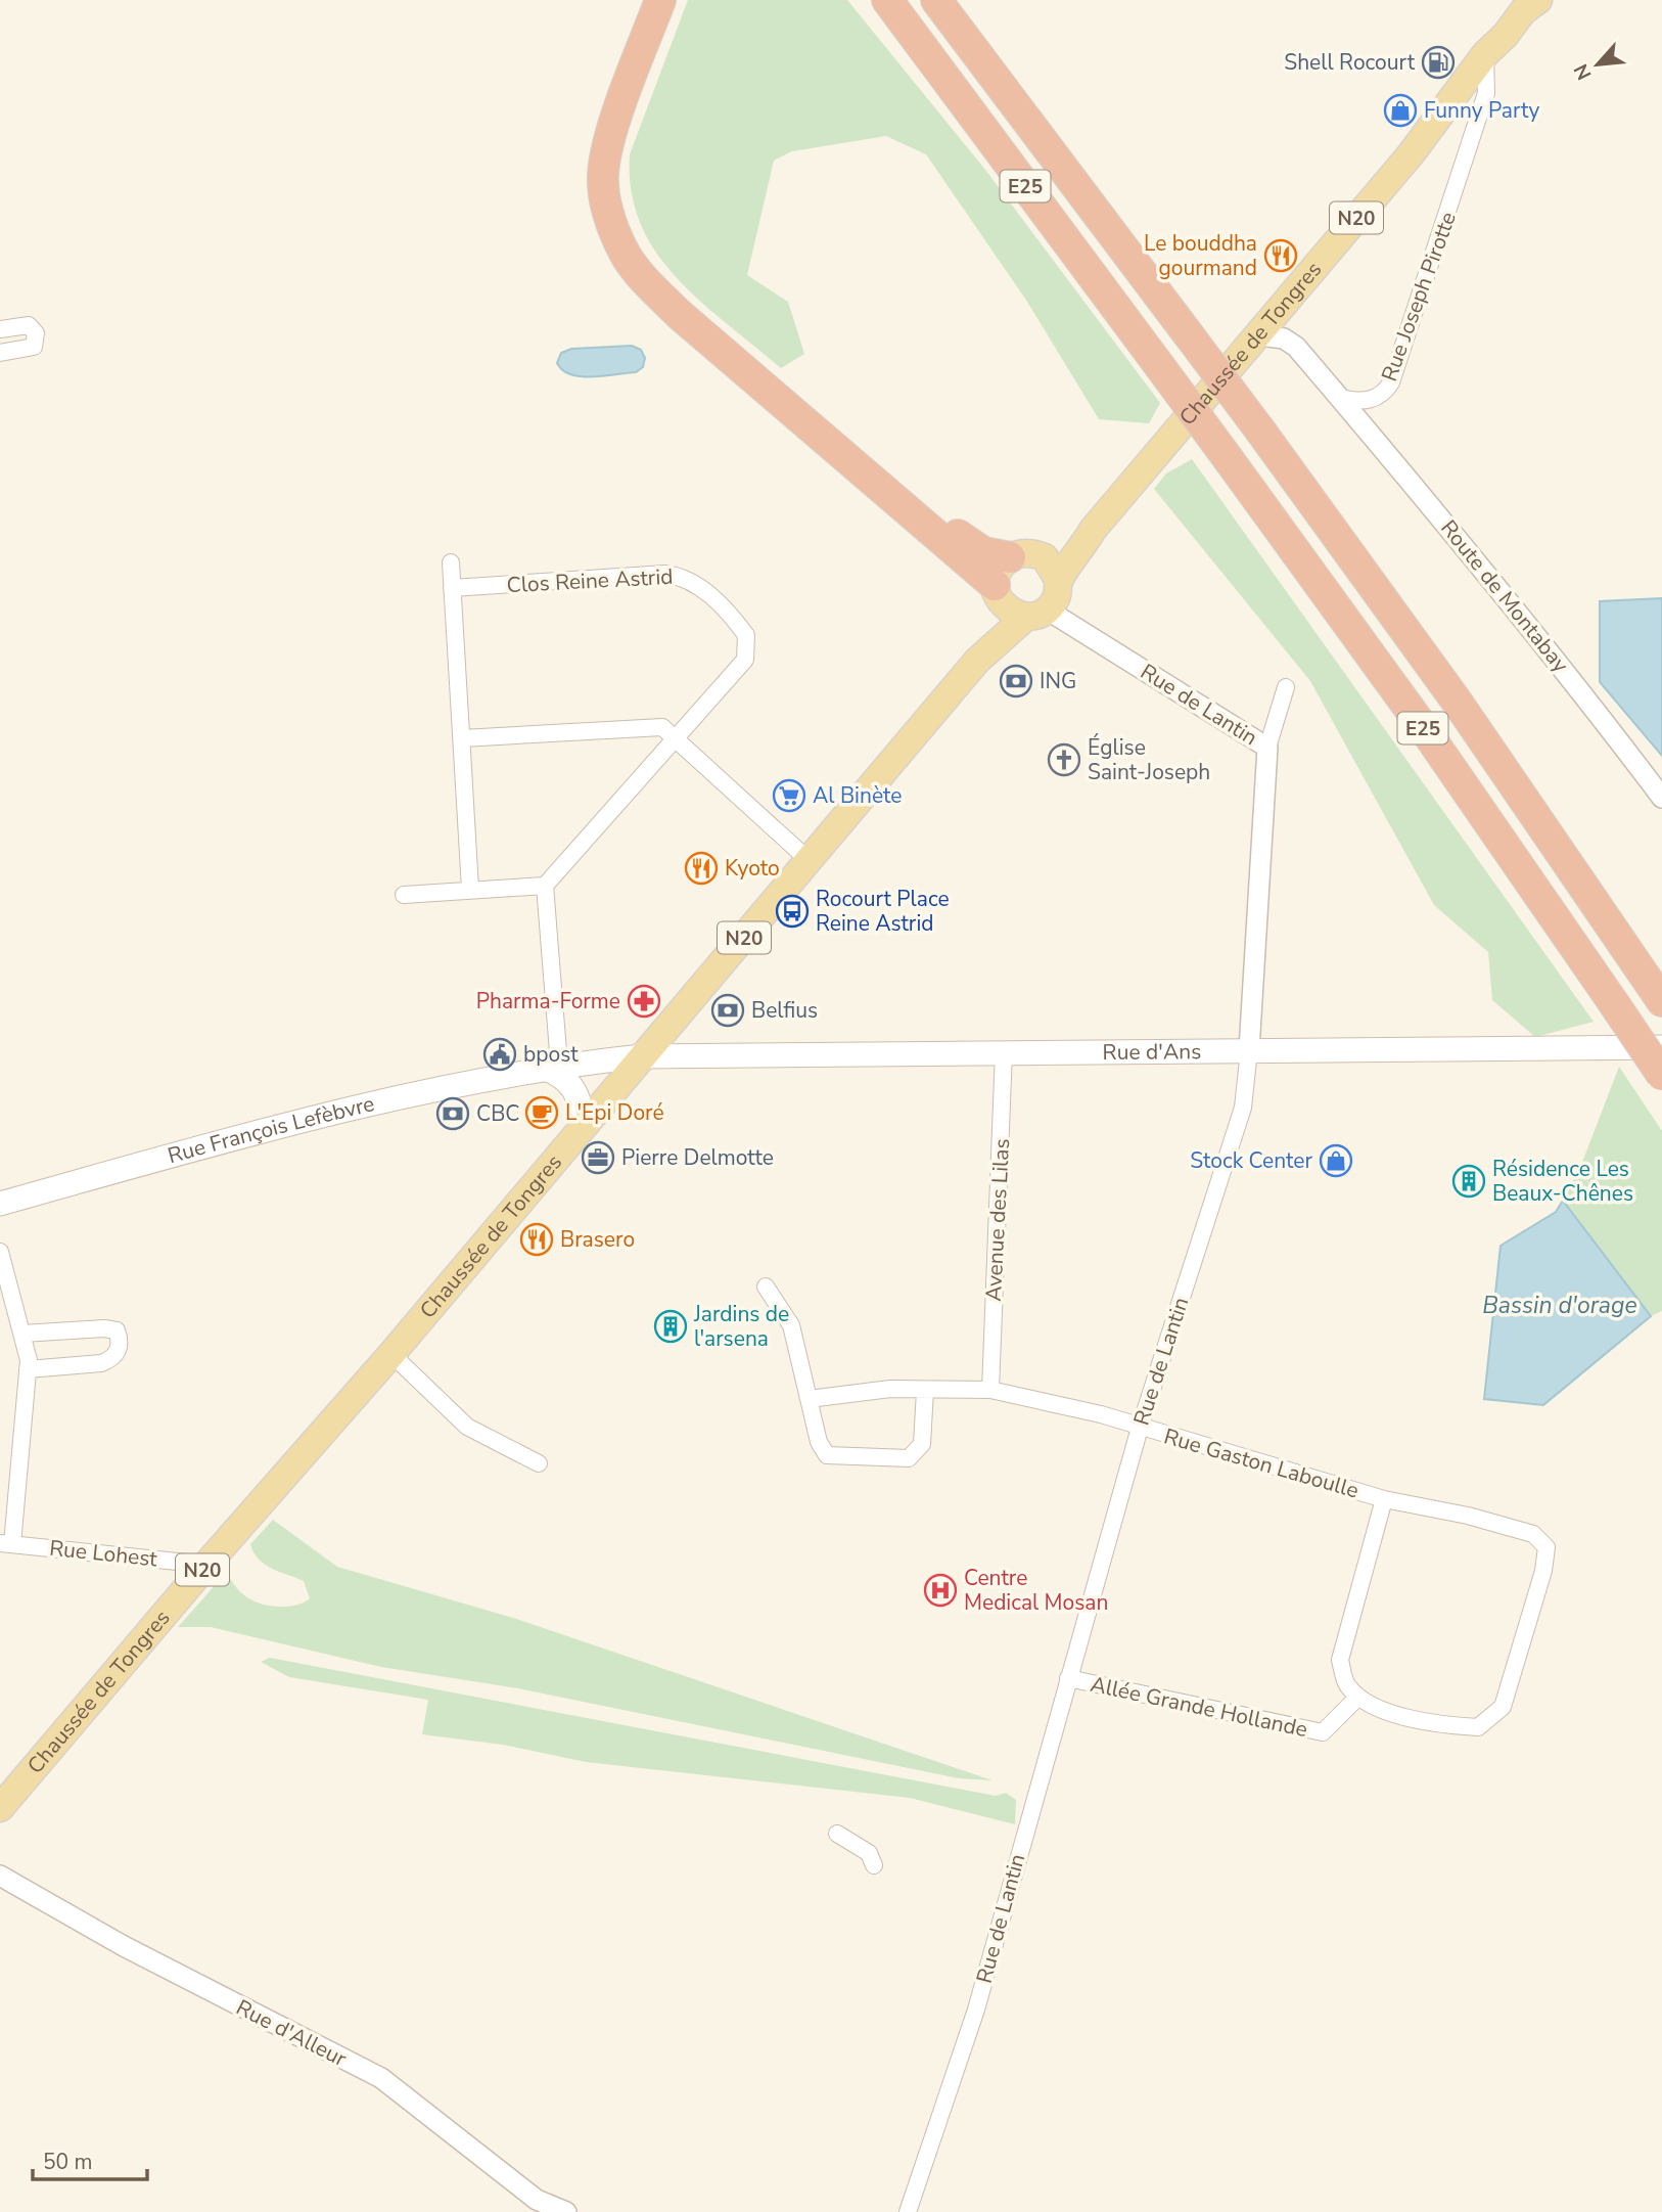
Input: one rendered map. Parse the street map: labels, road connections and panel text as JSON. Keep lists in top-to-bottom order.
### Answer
{
  "streets": {
    "highway": ["E25"],
    "main road": [
      "N20",
      "Chaussée de Tongres",
      "Rue d'Ans",
      "Rue François Lefèbvre"
    ],
    "street": [
      "Rue Joseph Pirotte",
      "Clos Reine Astrid",
      "Route de Montabay",
      "Rue de Lantin",
      "Avenue des Lilas",
      "Rue Gaston Laboulle",
      "Rue Lohest",
      "Allée Grande Hollande",
      "Rue d'Alleur"
    ]
  },
  "crossings": [
    ["Rue Joseph Pirotte", "Chaussée de Tongres"],
    ["Rue Joseph Pirotte", "Route de Montabay"],
    ["Chaussée de Tongres", "Rue de Lantin"],
    ["Chaussée de Tongres", "Rue d'Ans"],
    ["Chaussée de Tongres", "Rue François Lefèbvre"],
    ["Chaussée de Tongres", "Rue Lohest"],
    ["Rue de Lantin", "Rue d'Ans"],
    ["Rue de Lantin", "Rue Gaston Laboulle"],
    ["Rue de Lantin", "Allée Grande Hollande"],
    ["Rue d'Ans", "Rue François Lefèbvre"],
    ["Rue d'Ans", "Avenue des Lilas"],
    ["Rue Gaston Laboulle", "Allée Grande Hollande"]
  ],
  "water": ["Bassin d'orage"],
  "places": {
    "fuel station": ["Shell Rocourt"],
    "shop": ["Funny Party", "Stock Center"],
    "restaurant": ["Le bouddha gourmand", "Kyoto", "Brasero"],
    "bank": ["ING", "Belfius", "CBC"],
    "church": ["Église Saint-Joseph"],
    "supermarket": ["Al Binète"],
    "bus stop": ["Rocourt Place Reine Astrid"],
    "pharmacy": ["Pharma-Forme"],
    "public building": ["bpost"],
    "cafe": ["L'Epi Doré"],
    "office": ["Pierre Delmotte"],
    "building": ["Résidence Les Beaux-Chênes", "Jardins de l'arsena"],
    "hospital": ["Centre Medical Mosan"]
  },
  "scale_bar": "50 m",
  "north": "bottom left"
}
